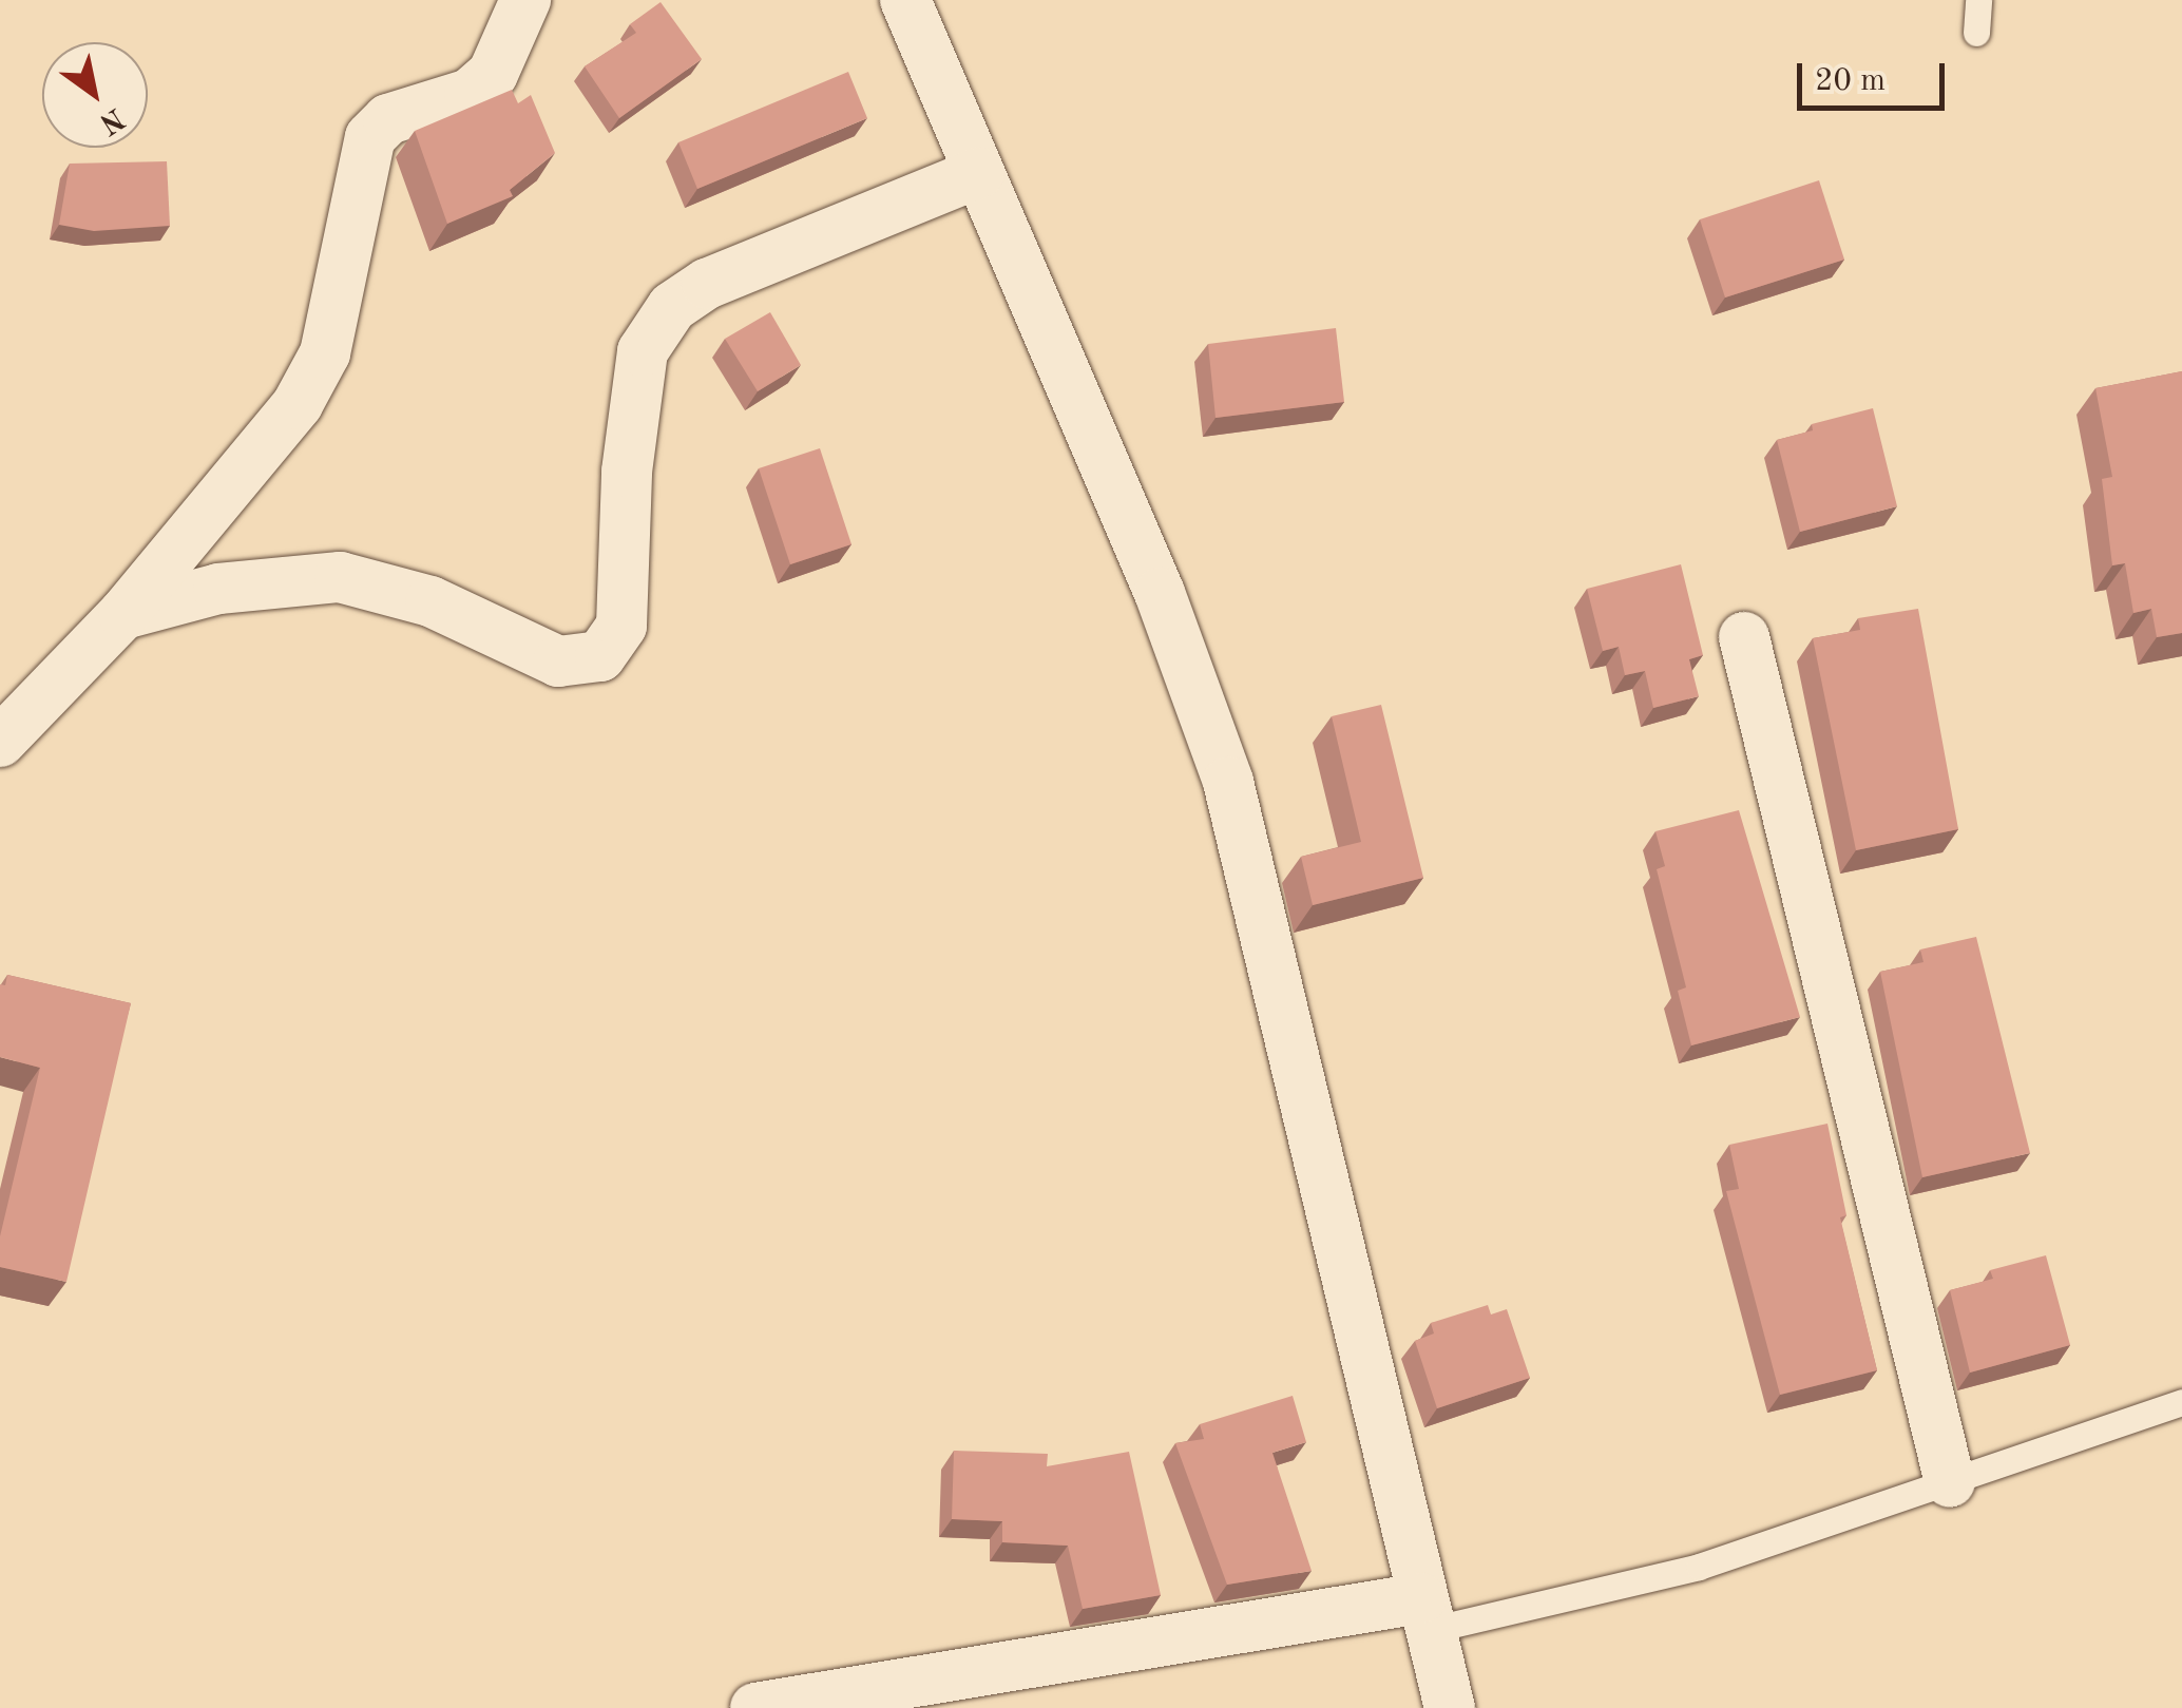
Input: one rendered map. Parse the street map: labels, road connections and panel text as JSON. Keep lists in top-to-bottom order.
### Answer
{
  "scale_bar": "20 m",
  "north": "bottom right"
}
